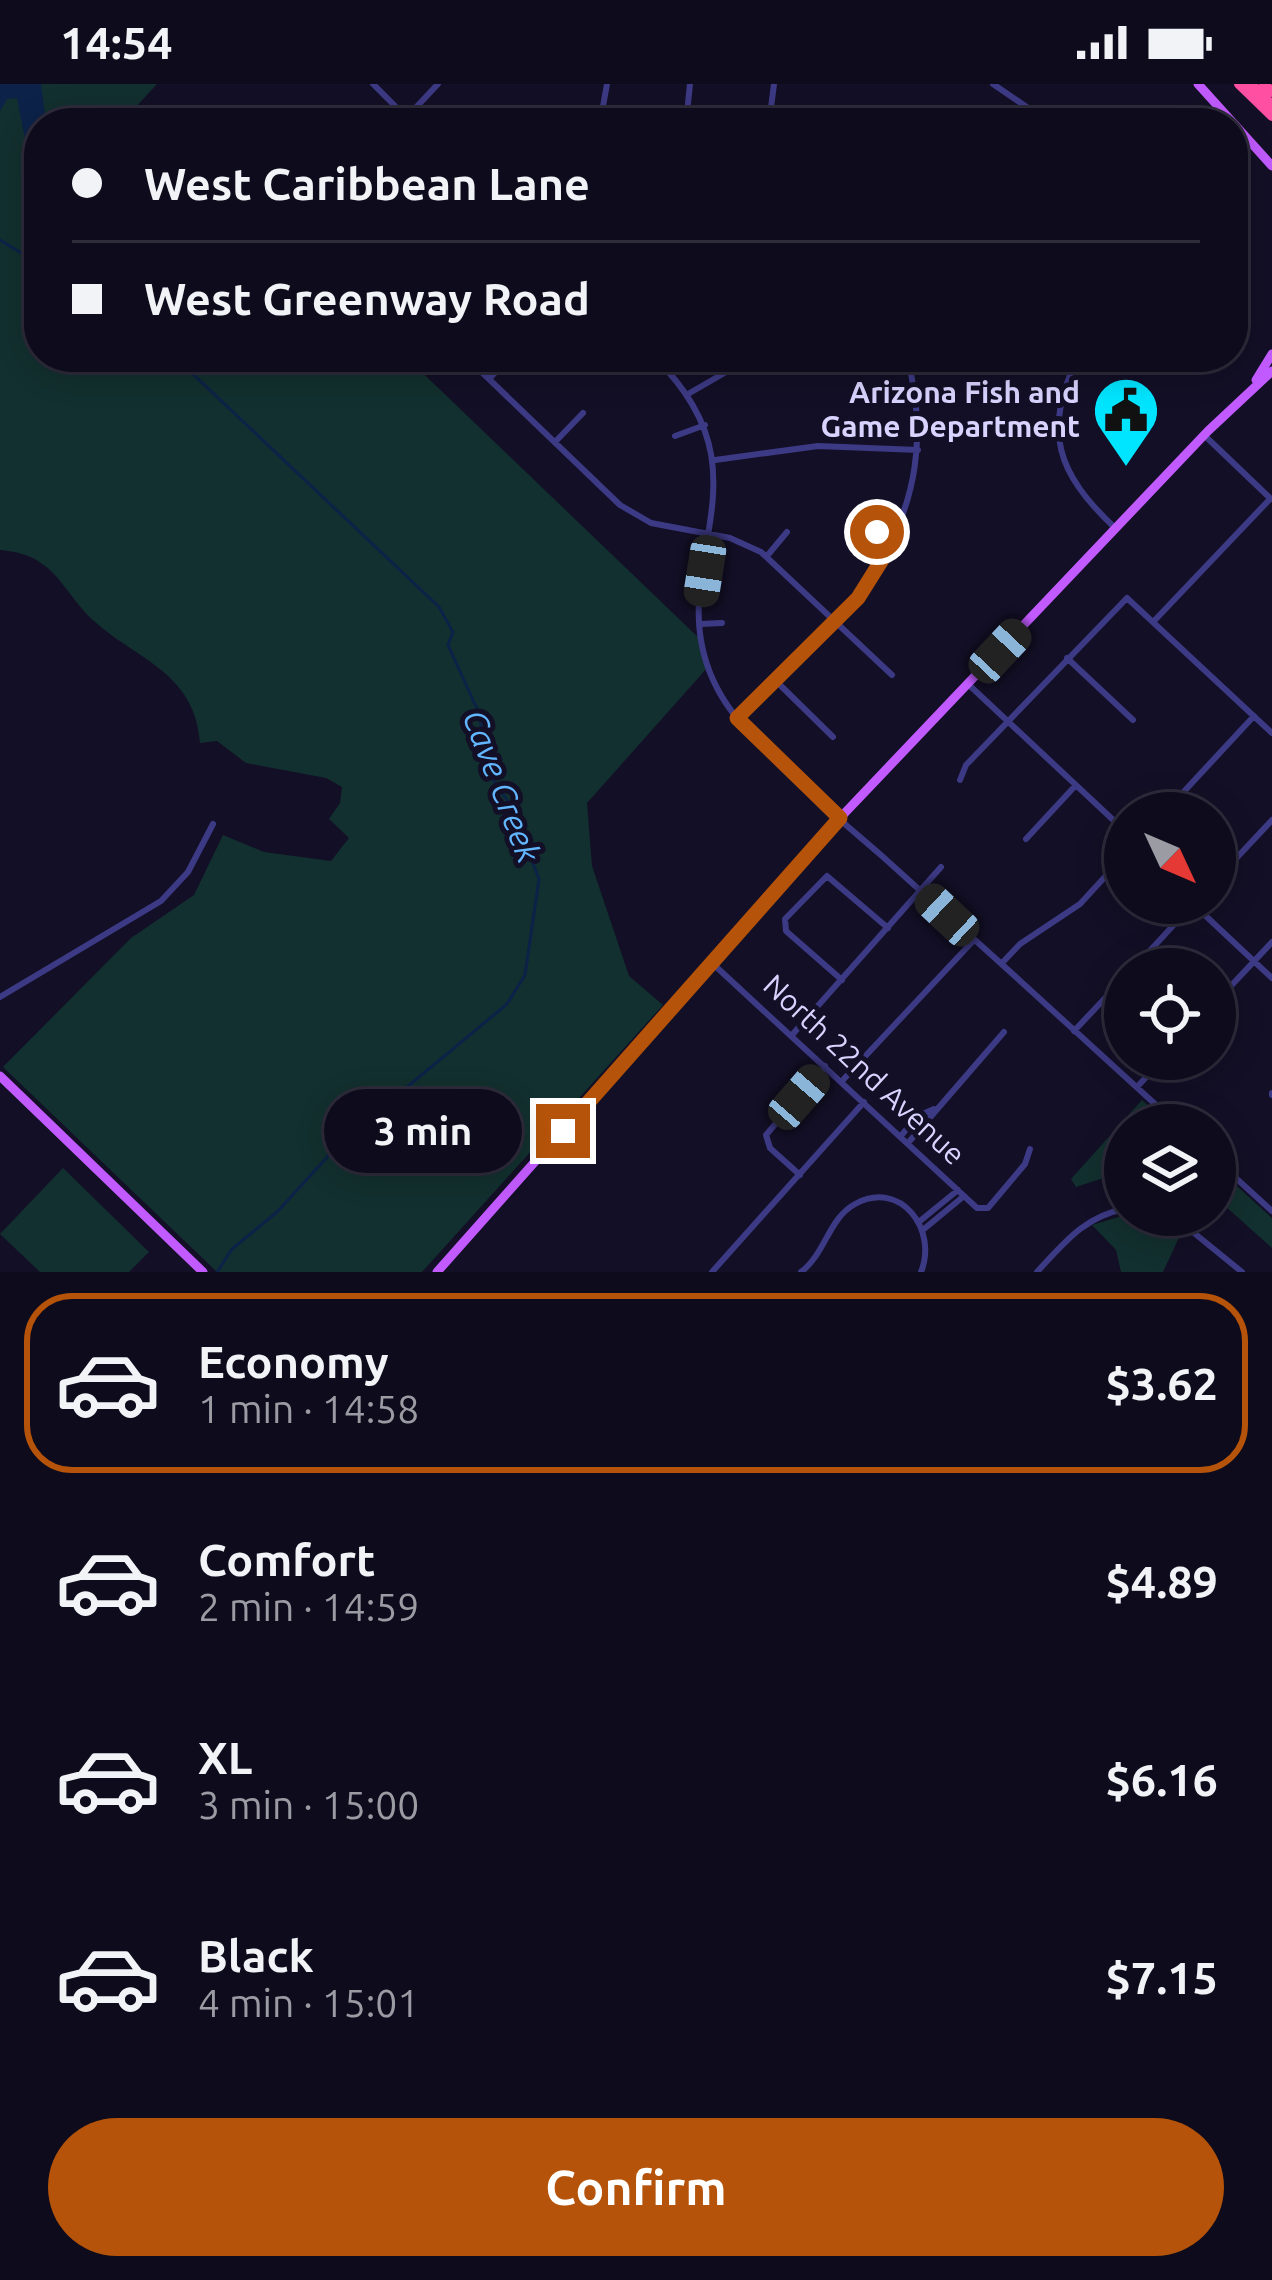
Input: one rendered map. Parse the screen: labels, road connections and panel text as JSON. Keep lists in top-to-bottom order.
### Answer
{
  "streets": {
    "street": ["North 22nd Avenue"]
  },
  "water": ["Cave Creek"],
  "places": {
    "public building": ["Arizona Fish and Game Department"]
  },
  "north": "bottom right",
  "page": {
    "status": "14:54",
    "banner": ["West Caribbean Lane", "West Greenway Road"],
    "bubble": "3 min",
    "list": [
      {
        "name": "Economy",
        "note": "1 min · 14:58",
        "value": "$3.62"
      },
      {
        "name": "Comfort",
        "note": "2 min · 14:59",
        "value": "$4.89"
      },
      {
        "name": "XL",
        "note": "3 min · 15:00",
        "value": "$6.16"
      },
      {
        "name": "Black",
        "note": "4 min · 15:01",
        "value": "$7.15"
      }
    ],
    "buttons": "Confirm"
  }
}
